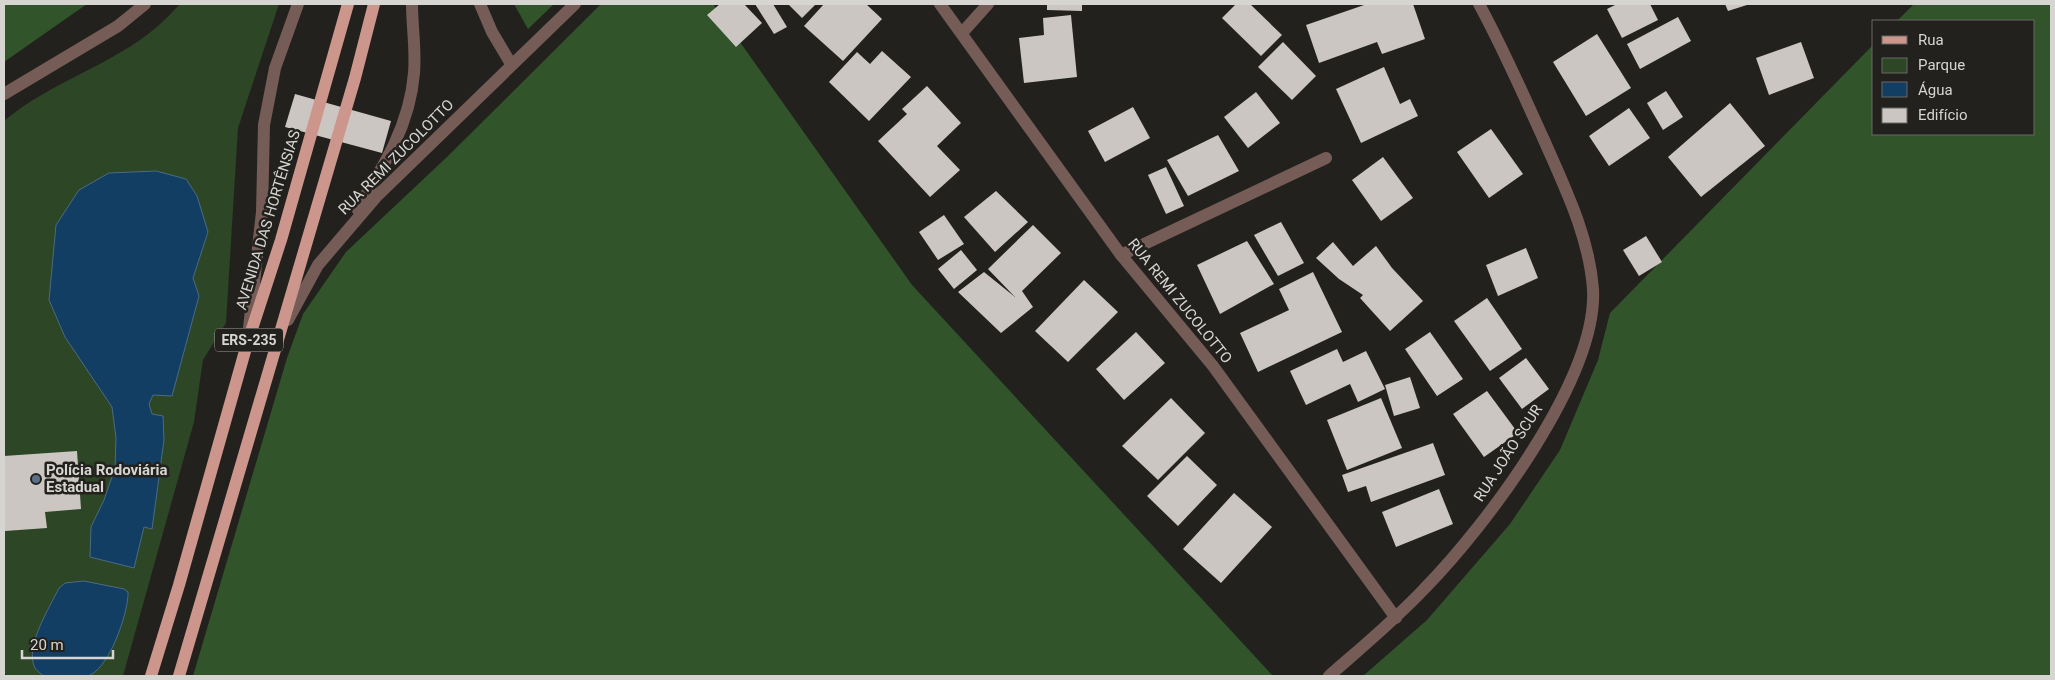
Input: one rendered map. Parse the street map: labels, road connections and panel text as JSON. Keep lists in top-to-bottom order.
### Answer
{
  "streets": {
    "main road": ["AVENIDA DAS HORTÊNSIAS", "ERS-235"],
    "street": ["RUA REMI ZUCOLOTTO", "RUA JOÃO SCUR"]
  },
  "crossings": [
    ["RUA REMI ZUCOLOTTO", "ERS-235"],
    ["RUA REMI ZUCOLOTTO", "RUA JOÃO SCUR"]
  ],
  "places": ["Polícia Rodoviária Estadual"],
  "legend": [
    "Rua",
    "Parque",
    "Água",
    "Edifício"
  ],
  "scale_bar": "20 m"
}
